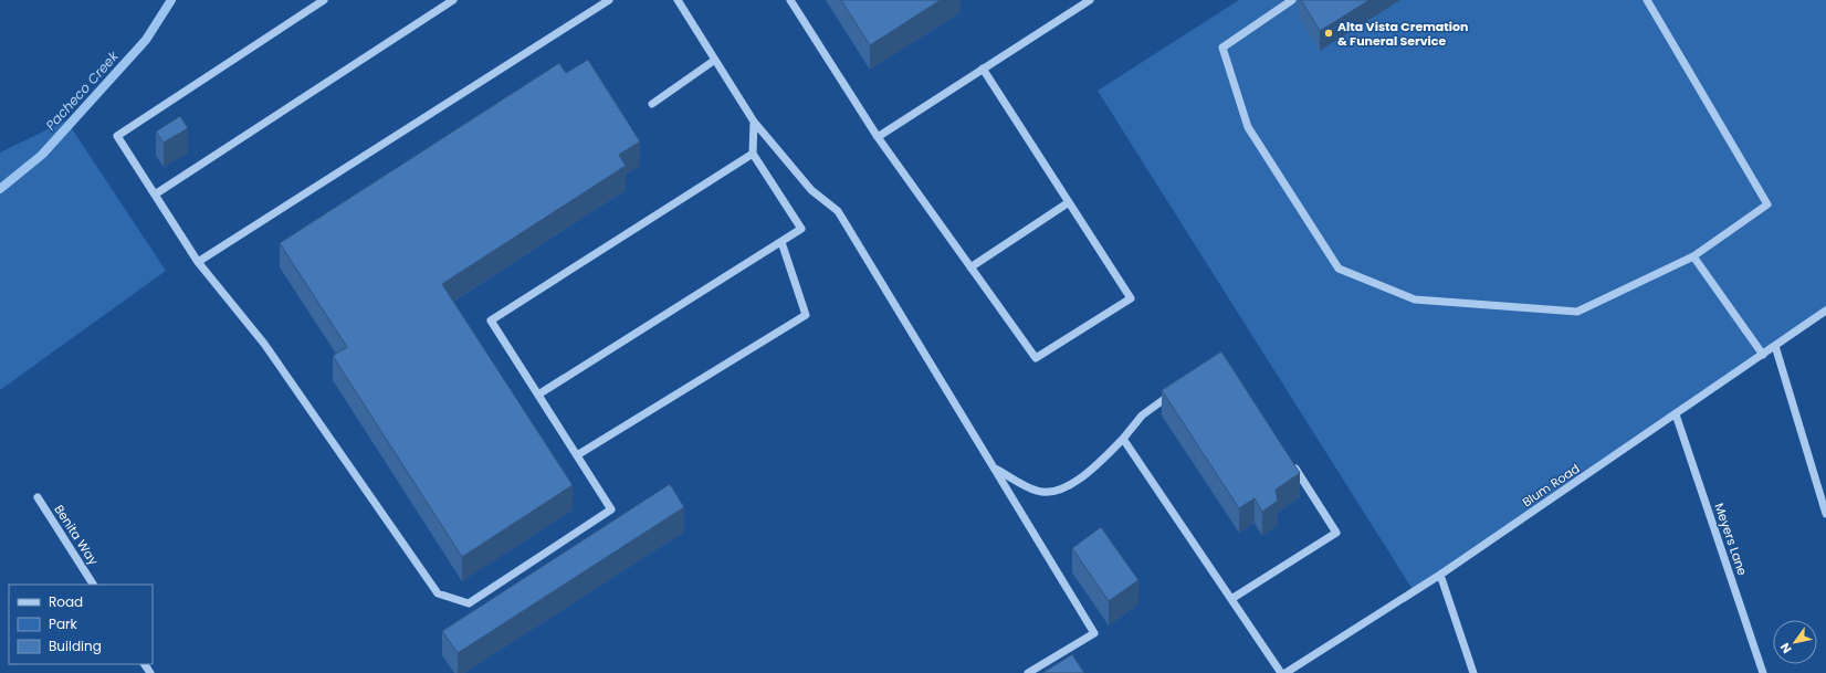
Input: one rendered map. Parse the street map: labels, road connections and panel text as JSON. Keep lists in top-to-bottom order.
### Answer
{
  "streets": {
    "street": ["Blum Road", "Benita Way", "Meyers Lane"]
  },
  "crossings": [
    ["Blum Road", "Meyers Lane"]
  ],
  "water": ["Pacheco Creek"],
  "places": ["Alta Vista Cremation & Funeral Service"],
  "legend": ["Road", "Park", "Building"],
  "north": "bottom left"
}
